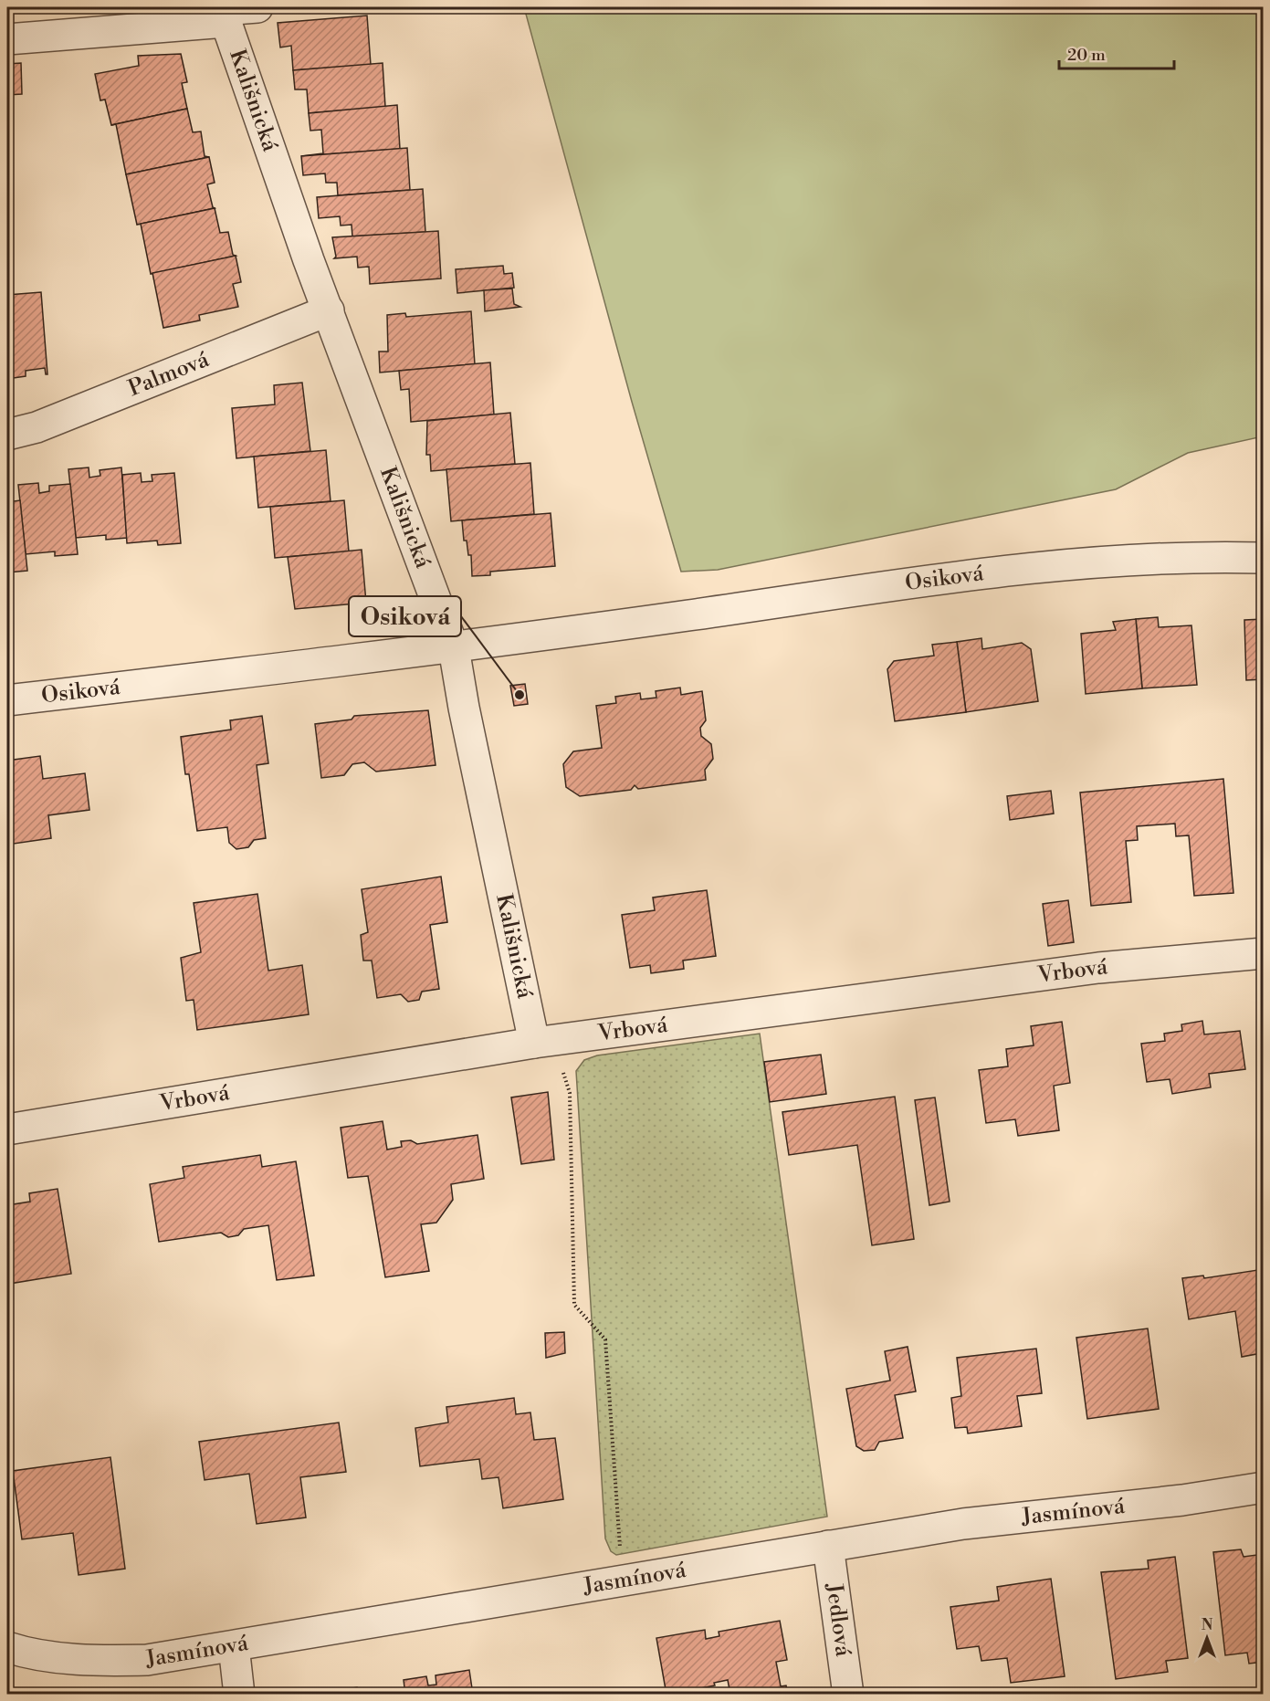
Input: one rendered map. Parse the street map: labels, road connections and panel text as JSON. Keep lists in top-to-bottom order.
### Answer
{
  "streets": {
    "street": [
      "Kališnická",
      "Palmová",
      "Osiková",
      "Vrbová",
      "Jasmínová",
      "Jedlová"
    ]
  },
  "crossings": [
    ["Kališnická", "Palmová"],
    ["Kališnická", "Osiková"],
    ["Kališnická", "Vrbová"],
    ["Jasmínová", "Jedlová"]
  ],
  "places": ["Osiková"],
  "scale_bar": "20 m",
  "north": "top"
}
